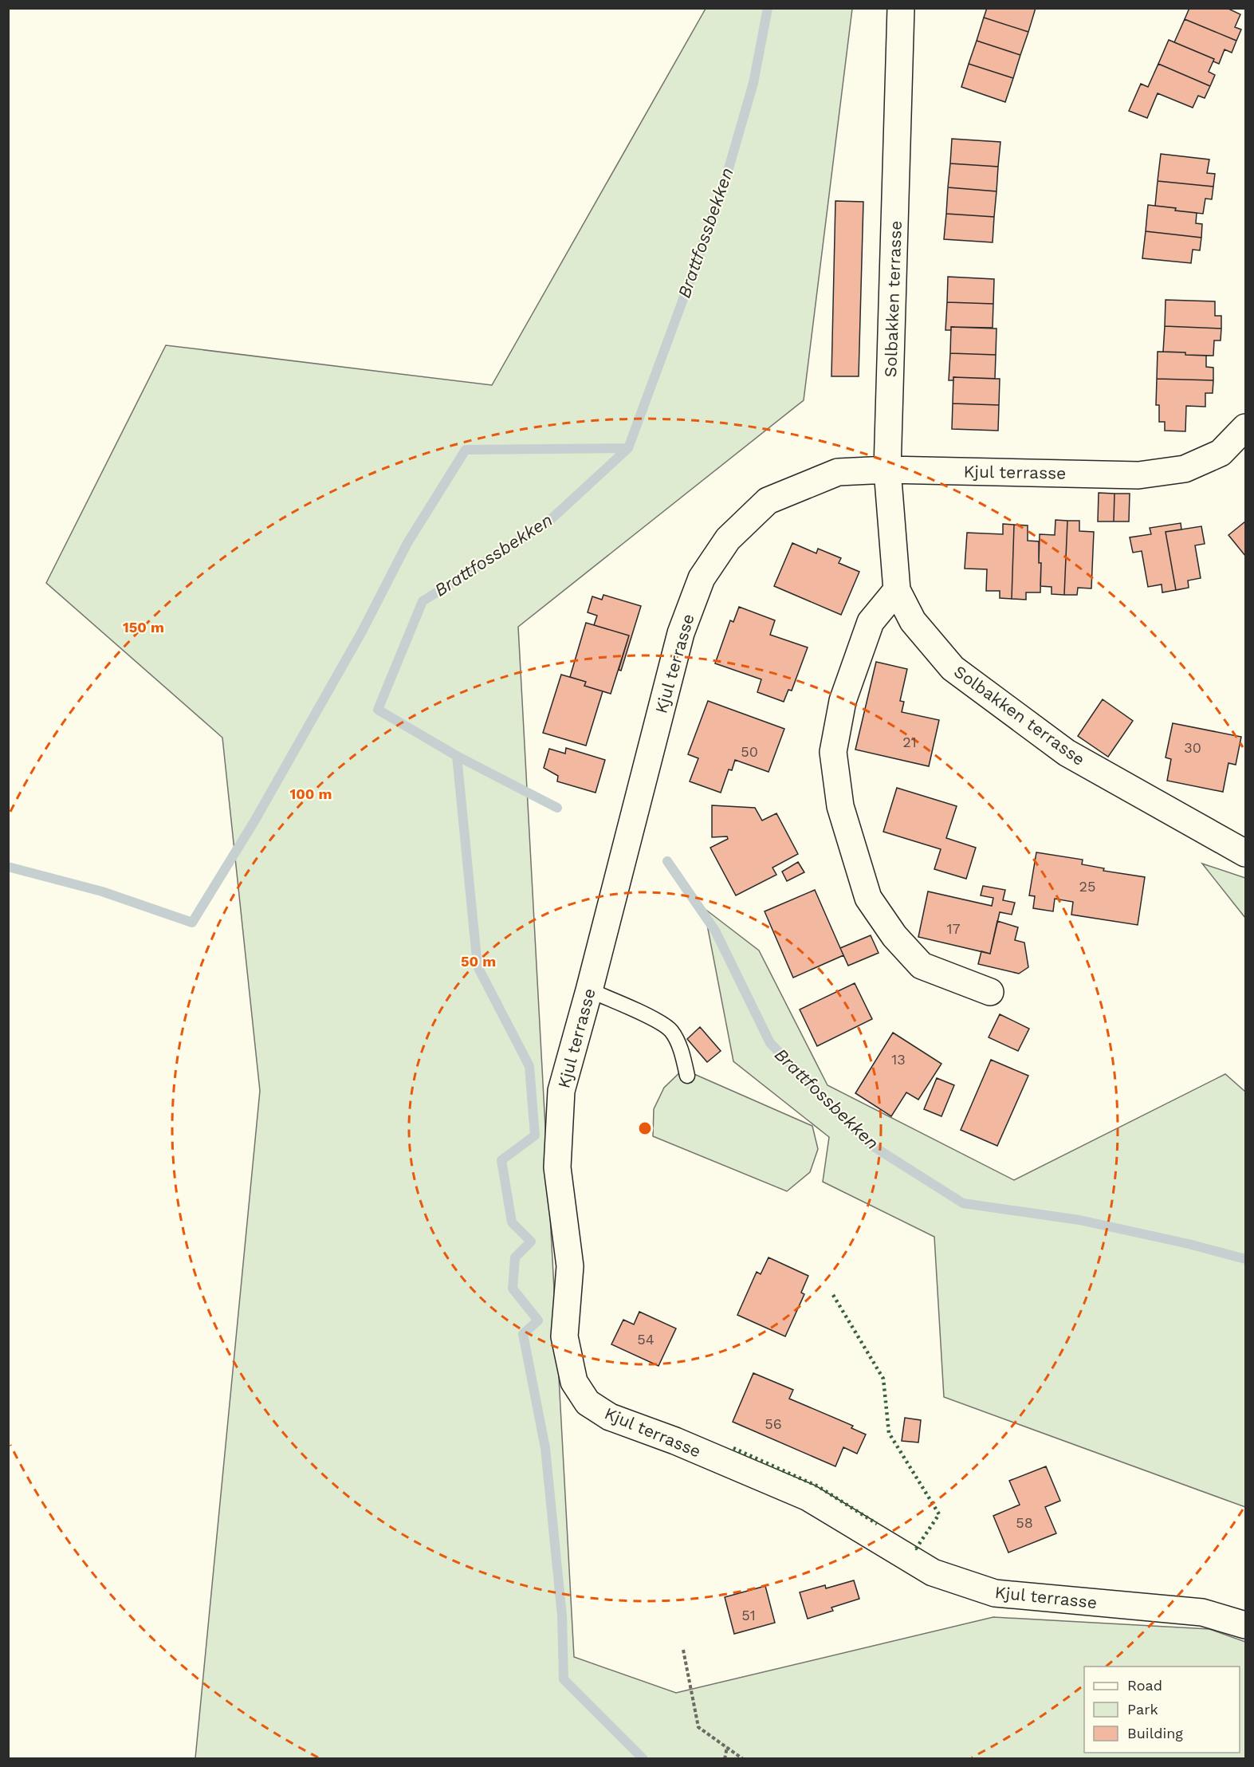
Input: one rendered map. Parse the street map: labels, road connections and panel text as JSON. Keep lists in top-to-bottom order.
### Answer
{
  "streets": {
    "street": ["Solbakken terrasse", "Kjul terrasse"]
  },
  "crossings": [
    ["Solbakken terrasse", "Kjul terrasse"]
  ],
  "water": ["Brattfossbekken"],
  "house_numbers": [
    "21",
    "30",
    "50",
    "25",
    "17",
    "13",
    "54",
    "56",
    "58",
    "51"
  ],
  "legend": ["Road", "Park", "Building"],
  "rings": ["150 m", "100 m", "50 m"]
}
